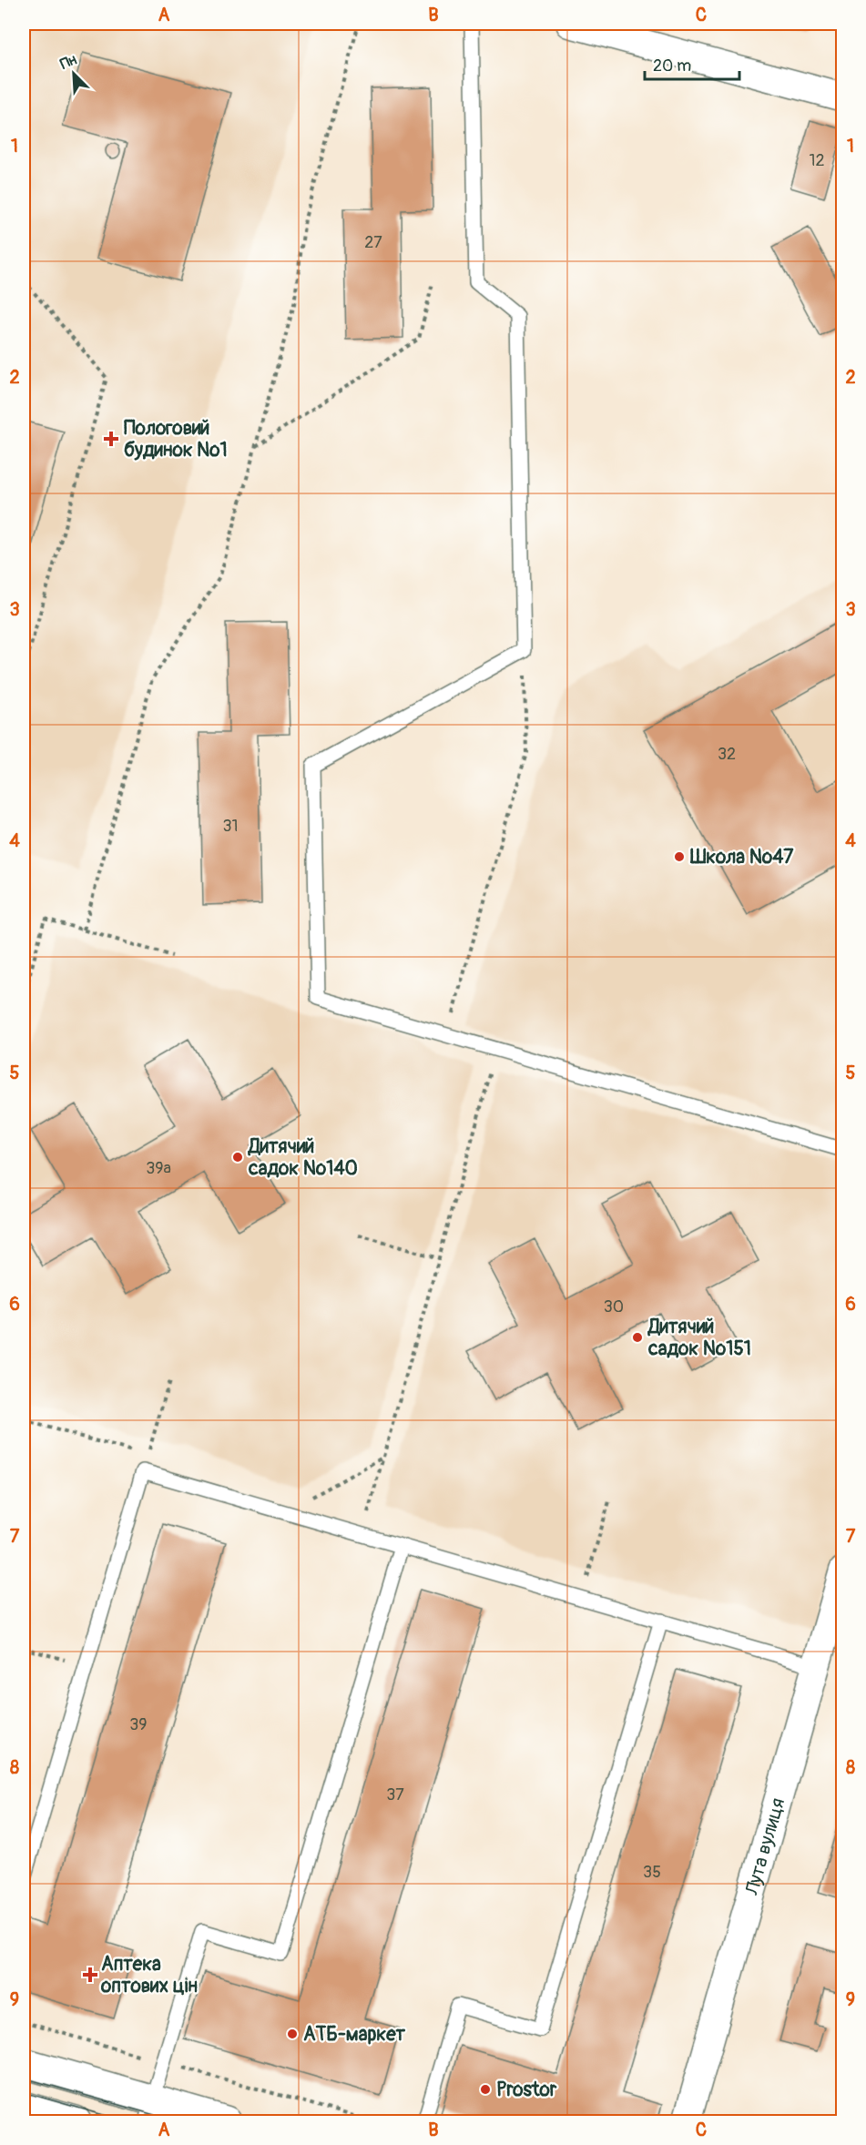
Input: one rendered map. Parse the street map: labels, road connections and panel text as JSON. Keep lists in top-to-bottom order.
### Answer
{
  "streets": {
    "street": ["Лута вулиця"]
  },
  "places": {
    "health": ["Пологовий будинок №1", "Аптека оптових цін"],
    "other": [
      "Школа №47",
      "Дитячий садок №140",
      "Дитячий садок №151",
      "АТБ-маркет",
      "Prostor"
    ]
  },
  "house_numbers": [
    "12",
    "27",
    "32",
    "31",
    "39а",
    "30",
    "39",
    "37",
    "35"
  ],
  "scale_bar": "20 m",
  "north": "top left",
  "grid": {
    "columns": ["A", "B", "C"],
    "rows": [
      "1",
      "2",
      "3",
      "4",
      "5",
      "6",
      "7",
      "8",
      "9"
    ]
  }
}
